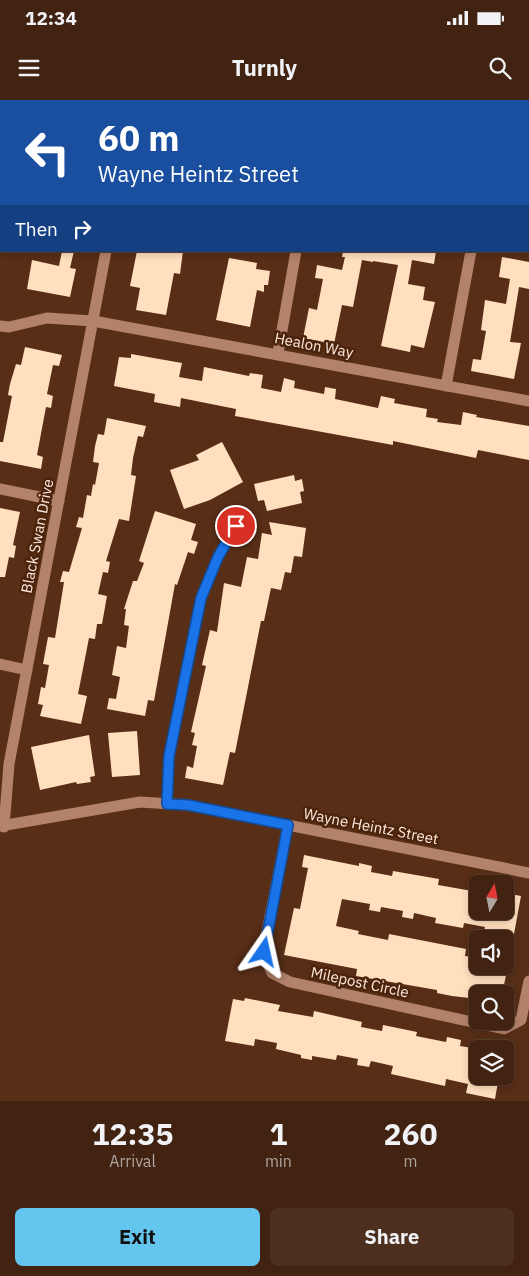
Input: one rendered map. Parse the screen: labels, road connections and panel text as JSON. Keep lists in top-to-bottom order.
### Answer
{
  "streets": {
    "street": [
      "Healon Way",
      "Black Swan Drive",
      "Wayne Heintz Street",
      "Milepost Circle"
    ]
  },
  "crossings": [
    ["Healon Way", "Black Swan Drive"],
    ["Black Swan Drive", "Wayne Heintz Street"],
    ["Wayne Heintz Street", "Milepost Circle"]
  ],
  "north": "top",
  "page": {
    "status": "12:34",
    "header": "Turnly",
    "turn": ["60 m", "Wayne Heintz Street"],
    "then": "Then",
    "eta": [
      "12:35",
      "Arrival",
      "1",
      "min",
      "260",
      "m"
    ],
    "buttons": ["Exit", "Share"]
  }
}
